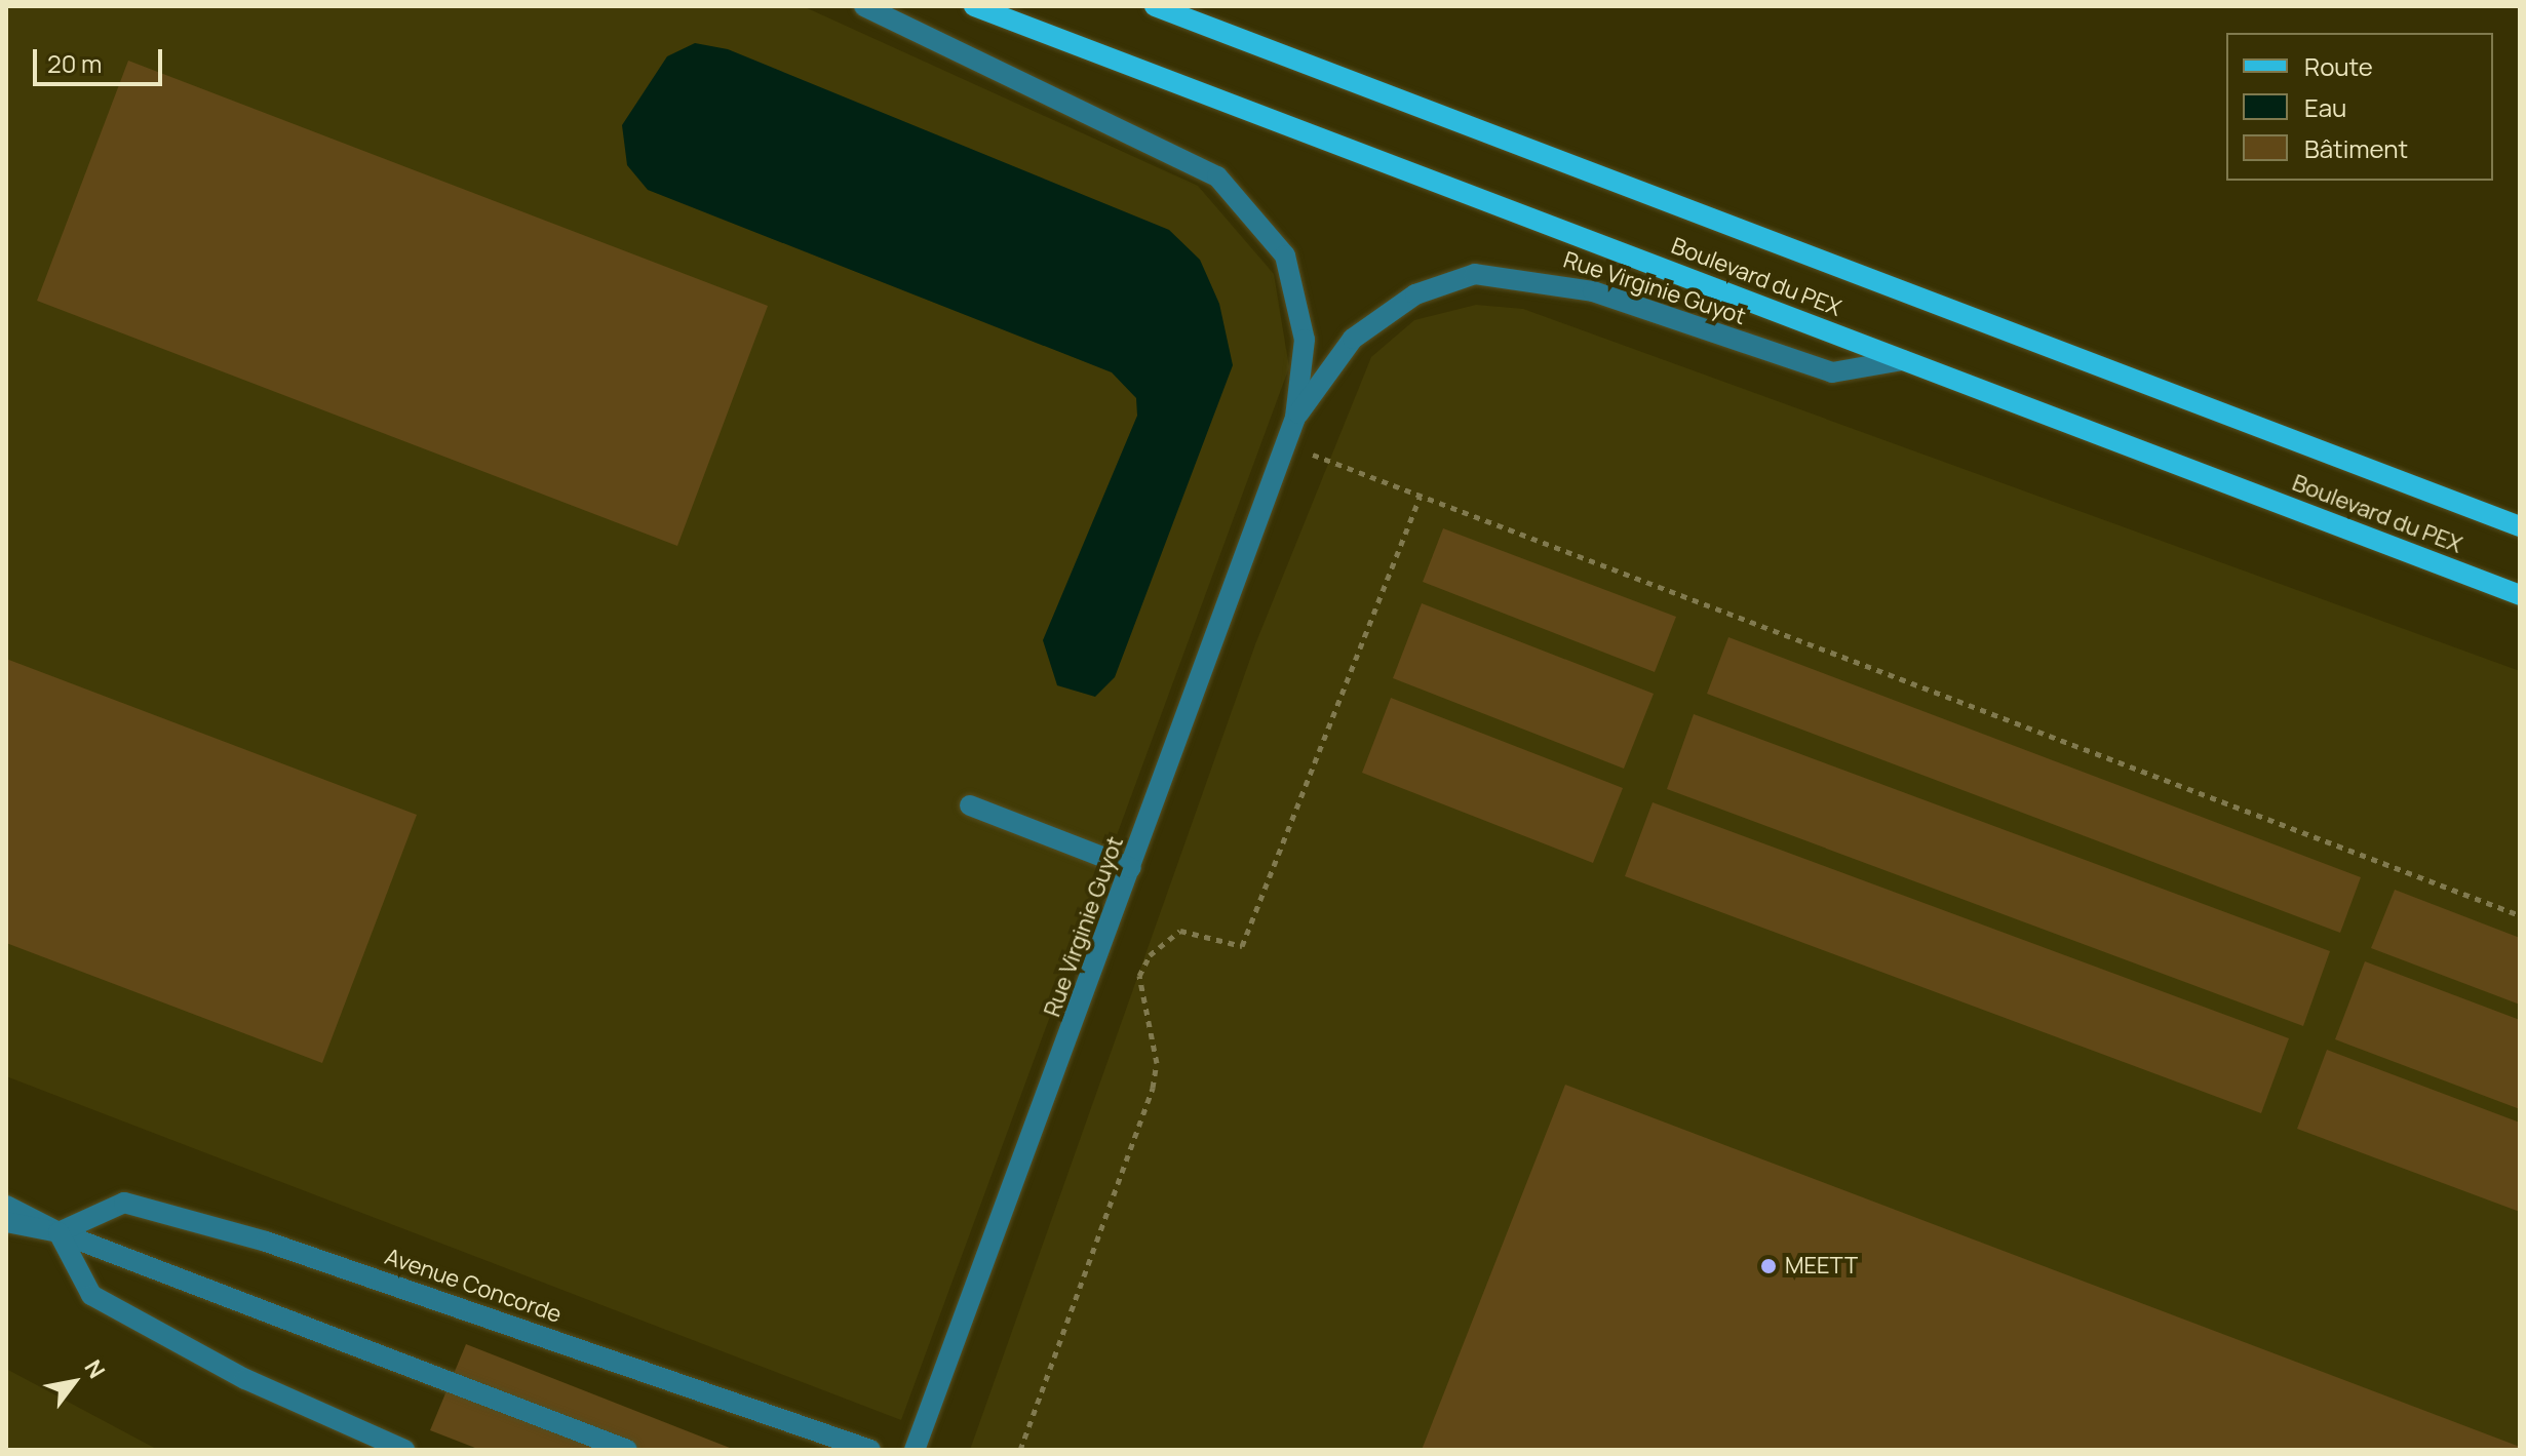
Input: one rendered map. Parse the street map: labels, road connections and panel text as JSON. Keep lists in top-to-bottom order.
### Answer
{
  "streets": {
    "main road": ["Boulevard du PEX"],
    "lane": ["Rue Virginie Guyot", "Avenue Concorde"]
  },
  "crossings": [
    ["Boulevard du PEX", "Rue Virginie Guyot"]
  ],
  "places": ["MEETT"],
  "legend": ["Route", "Eau", "Bâtiment"],
  "scale_bar": "20 m",
  "north": "top right"
}
